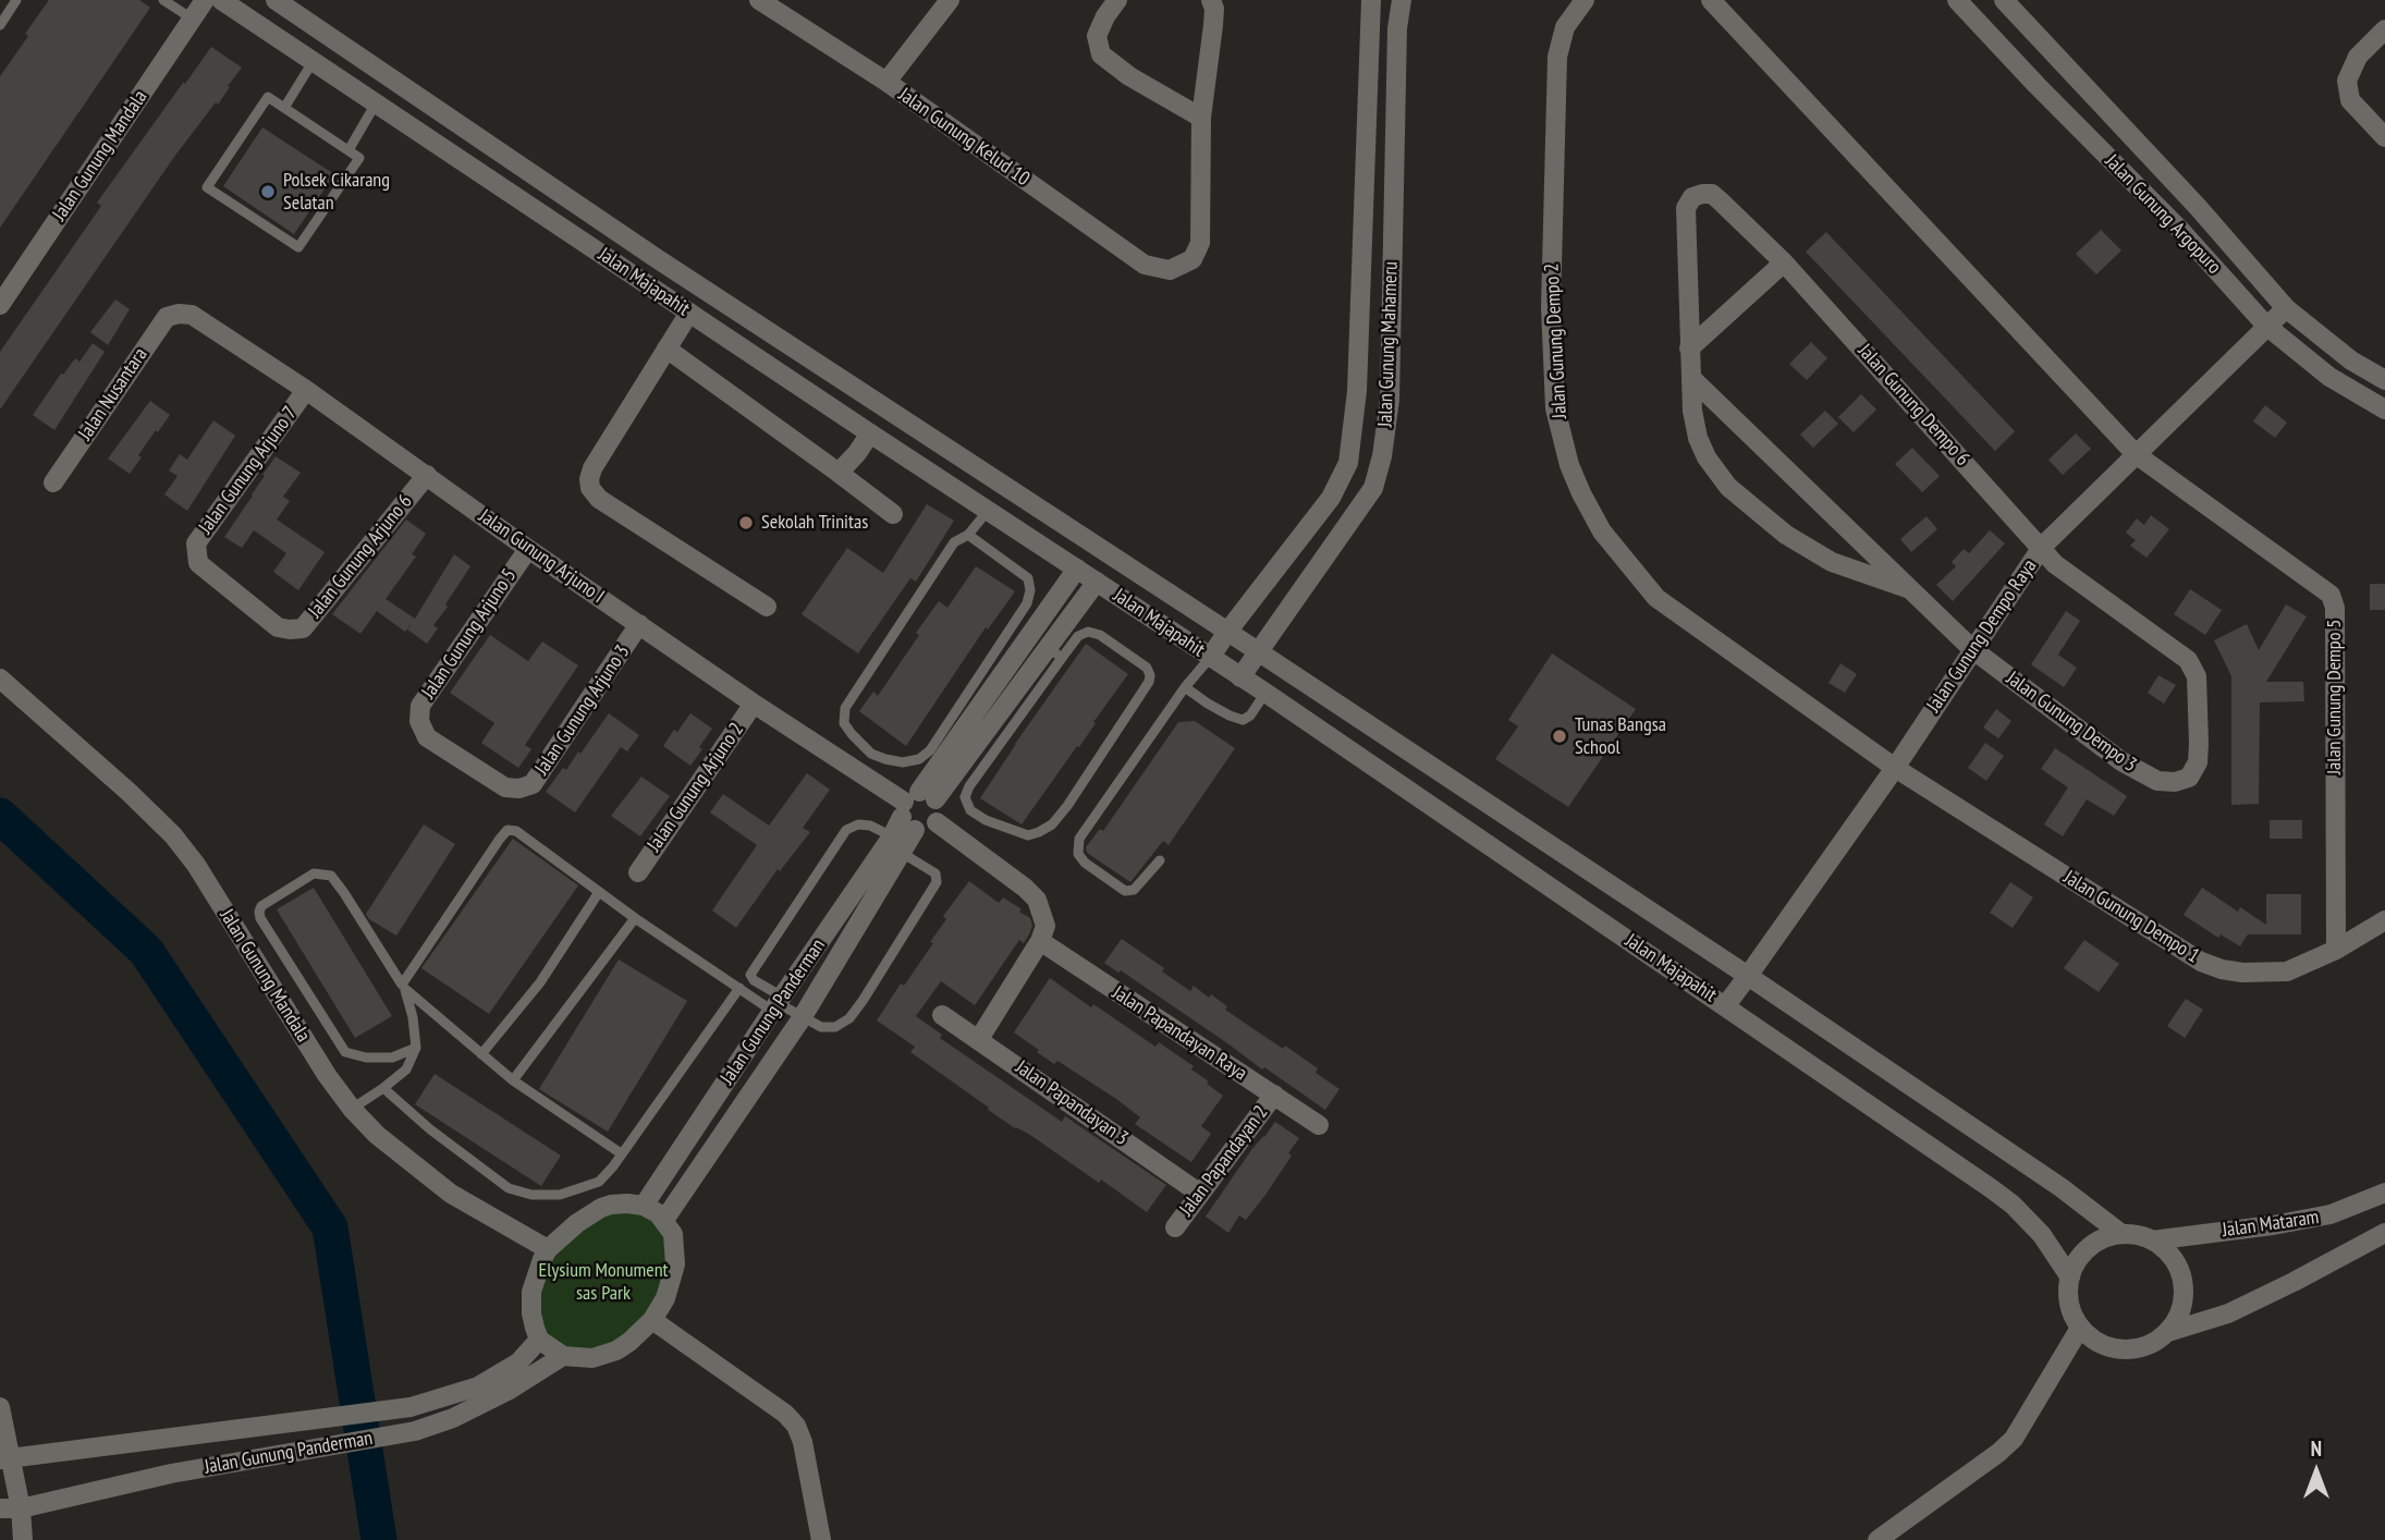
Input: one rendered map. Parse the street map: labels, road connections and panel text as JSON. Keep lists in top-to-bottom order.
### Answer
{
  "streets": {
    "street": [
      "Jalan Gunung Kelud 10",
      "Jalan Gunung Mandala",
      "Jalan Gunung Argopuro",
      "Jalan Majapahit",
      "Jalan Gunung Dempo 2",
      "Jalan Gunung Mahameru",
      "Jalan Nusantara",
      "Jalan Gunung Dempo 6",
      "Jalan Gunung Arjuno 7",
      "Jalan Gunung Arjuno 6",
      "Jalan Gunung Arjuno I",
      "Jalan Gunung Arjuno 5",
      "Jalan Gunung Dempo Raya",
      "Jalan Gunung Dempo 5",
      "Jalan Gunung Arjuno 3",
      "Jalan Gunung Dempo 3",
      "Jalan Gunung Arjuno 2",
      "Jalan Gunung Dempo 1",
      "Jalan Gunung Panderman",
      "Jalan Papandayan Raya",
      "Jalan Papandayan 3",
      "Jalan Papandayan 2",
      "Jalan Mataram"
    ]
  },
  "crossings": [
    ["Jalan Gunung Mandala", "Jalan Gunung Panderman"],
    ["Jalan Gunung Argopuro", "Jalan Gunung Dempo Raya"],
    ["Jalan Majapahit", "Jalan Gunung Mahameru"],
    ["Jalan Majapahit", "Jalan Gunung Dempo Raya"],
    ["Jalan Majapahit", "Jalan Gunung Panderman"],
    ["Jalan Majapahit", "Jalan Mataram"],
    ["Jalan Gunung Dempo 2", "Jalan Gunung Dempo Raya"],
    ["Jalan Gunung Dempo 2", "Jalan Gunung Dempo 1"],
    ["Jalan Nusantara", "Jalan Gunung Arjuno I"],
    ["Jalan Gunung Dempo 6", "Jalan Gunung Dempo Raya"],
    ["Jalan Gunung Dempo 6", "Jalan Gunung Dempo 3"],
    ["Jalan Gunung Arjuno 7", "Jalan Gunung Arjuno 6"],
    ["Jalan Gunung Arjuno 7", "Jalan Gunung Arjuno I"],
    ["Jalan Gunung Arjuno 6", "Jalan Gunung Arjuno I"],
    ["Jalan Gunung Arjuno I", "Jalan Gunung Arjuno 5"],
    ["Jalan Gunung Arjuno I", "Jalan Gunung Arjuno 3"],
    ["Jalan Gunung Arjuno I", "Jalan Gunung Arjuno 2"],
    ["Jalan Gunung Arjuno I", "Jalan Gunung Panderman"],
    ["Jalan Gunung Arjuno 5", "Jalan Gunung Arjuno 3"],
    ["Jalan Gunung Dempo Raya", "Jalan Gunung Dempo 5"],
    ["Jalan Gunung Dempo Raya", "Jalan Gunung Dempo 3"],
    ["Jalan Gunung Dempo Raya", "Jalan Gunung Dempo 1"],
    ["Jalan Gunung Dempo 5", "Jalan Gunung Dempo 1"],
    ["Jalan Papandayan Raya", "Jalan Papandayan 2"],
    ["Jalan Papandayan 3", "Jalan Papandayan 2"]
  ],
  "parks": ["Elysium Monument sas Park"],
  "places": ["Polsek Cikarang Selatan", "Sekolah Trinitas", "Tunas Bangsa School"],
  "north": "top"
}
